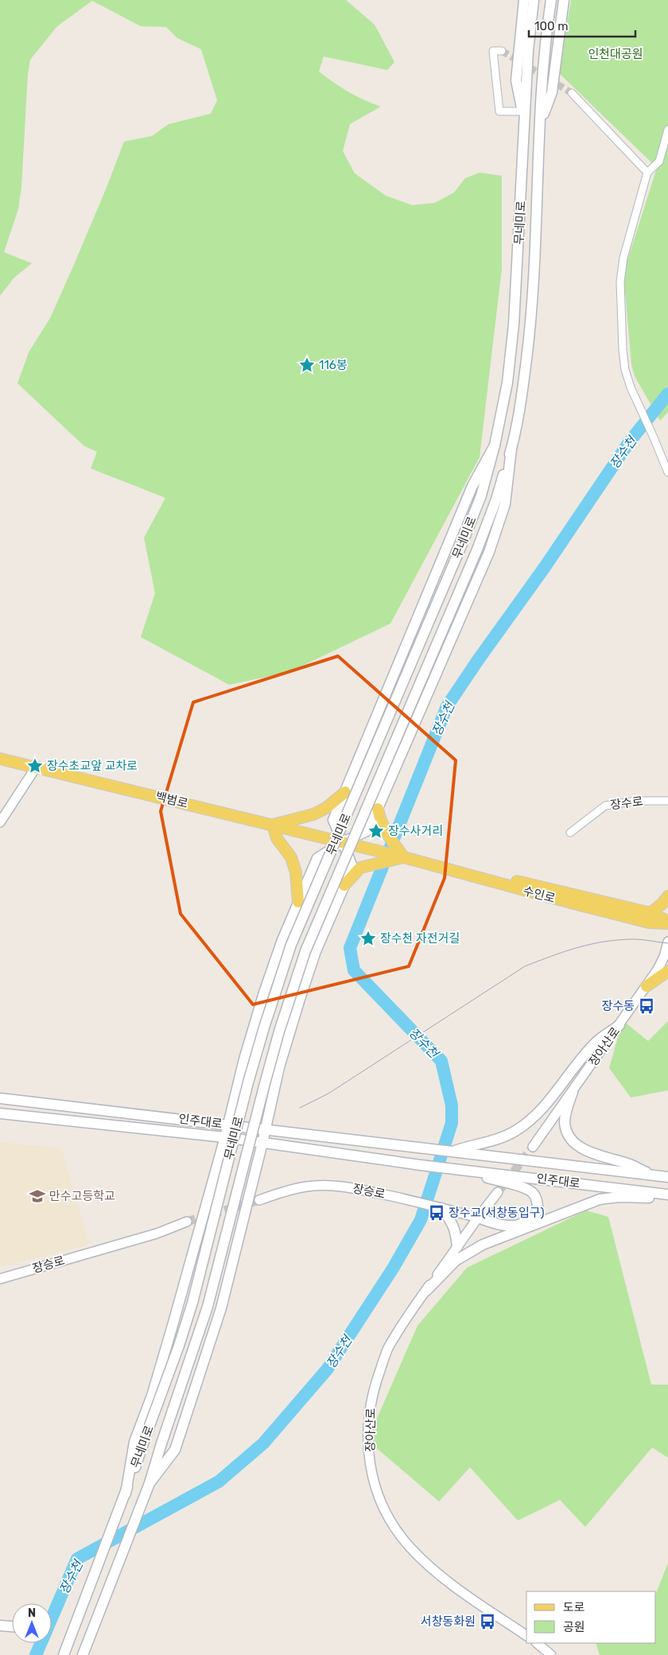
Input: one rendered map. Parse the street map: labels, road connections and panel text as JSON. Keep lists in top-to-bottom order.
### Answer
{
  "streets": {
    "main road": [
      "무네미로",
      "백범로",
      "수인로",
      "인주대로"
    ],
    "street": ["장수로", "장아산로", "장승로"]
  },
  "crossings": [
    ["백범로", "수인로"],
    ["장아산로", "장승로"]
  ],
  "water": ["장수천"],
  "parks": ["인천대공원"],
  "places": {
    "place": [
      "116봉",
      "장수초교앞 교차로",
      "장수사거리",
      "장수천 자전거길"
    ],
    "bus stop": ["장수동", "장수교(서창동입구)", "서창동화원"],
    "school or university": ["만수고등학교"]
  },
  "legend": ["도로", "공원"],
  "scale_bar": "100 m",
  "north": "top"
}
